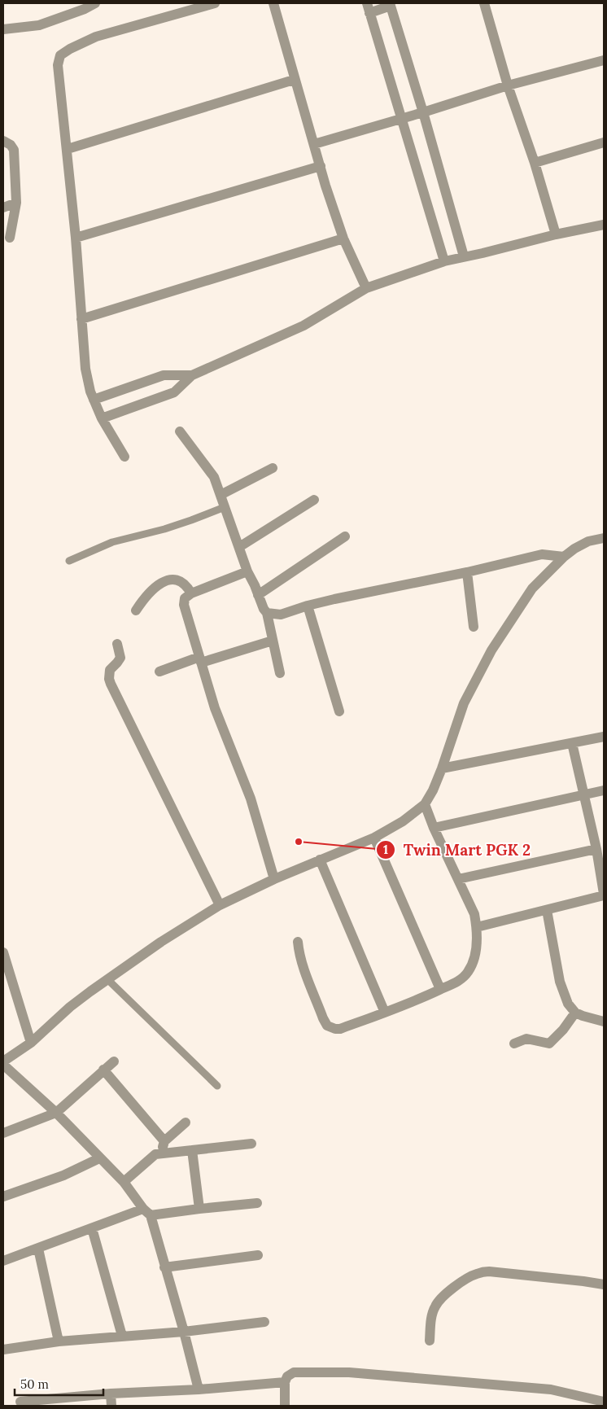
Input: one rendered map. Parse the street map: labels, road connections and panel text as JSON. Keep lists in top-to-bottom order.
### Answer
{
  "places": ["Twin Mart PGK 2"],
  "scale_bar": "50 m"
}
